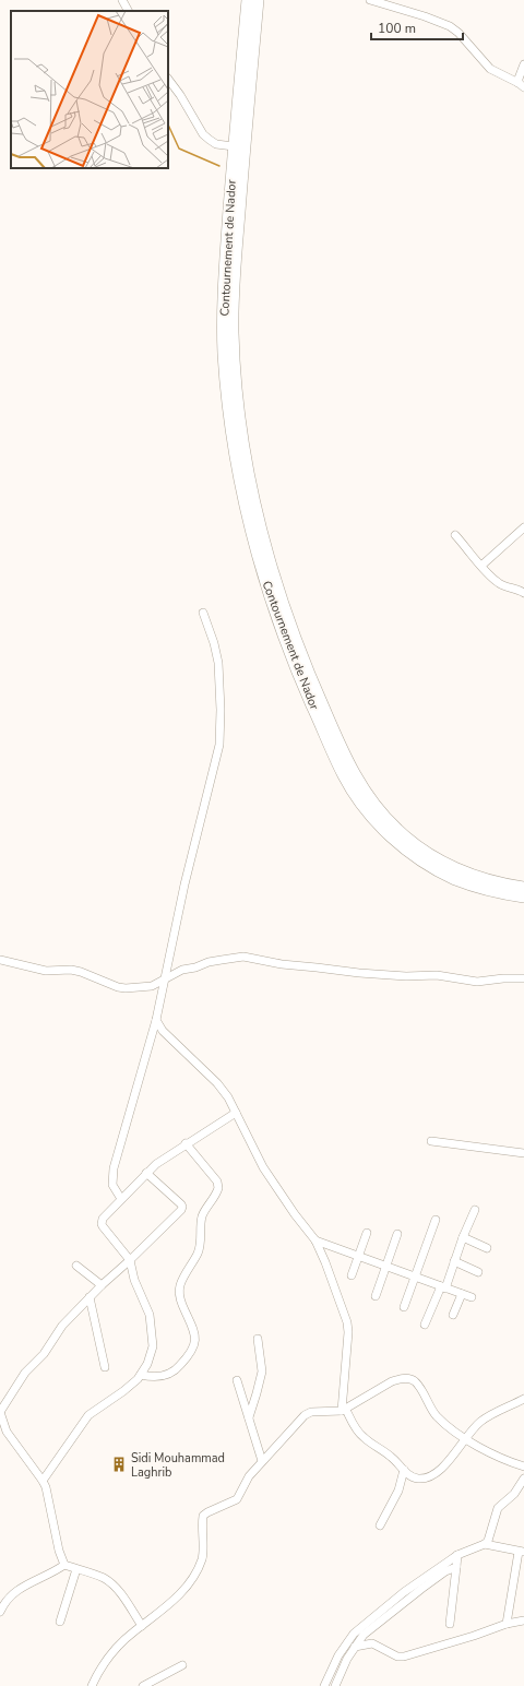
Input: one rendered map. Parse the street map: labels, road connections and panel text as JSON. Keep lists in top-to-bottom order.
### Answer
{
  "streets": {
    "highway": ["Contournement de Nador"]
  },
  "places": {
    "building": ["Sidi Mouhammad Laghrib"]
  },
  "scale_bar": "100 m"
}
